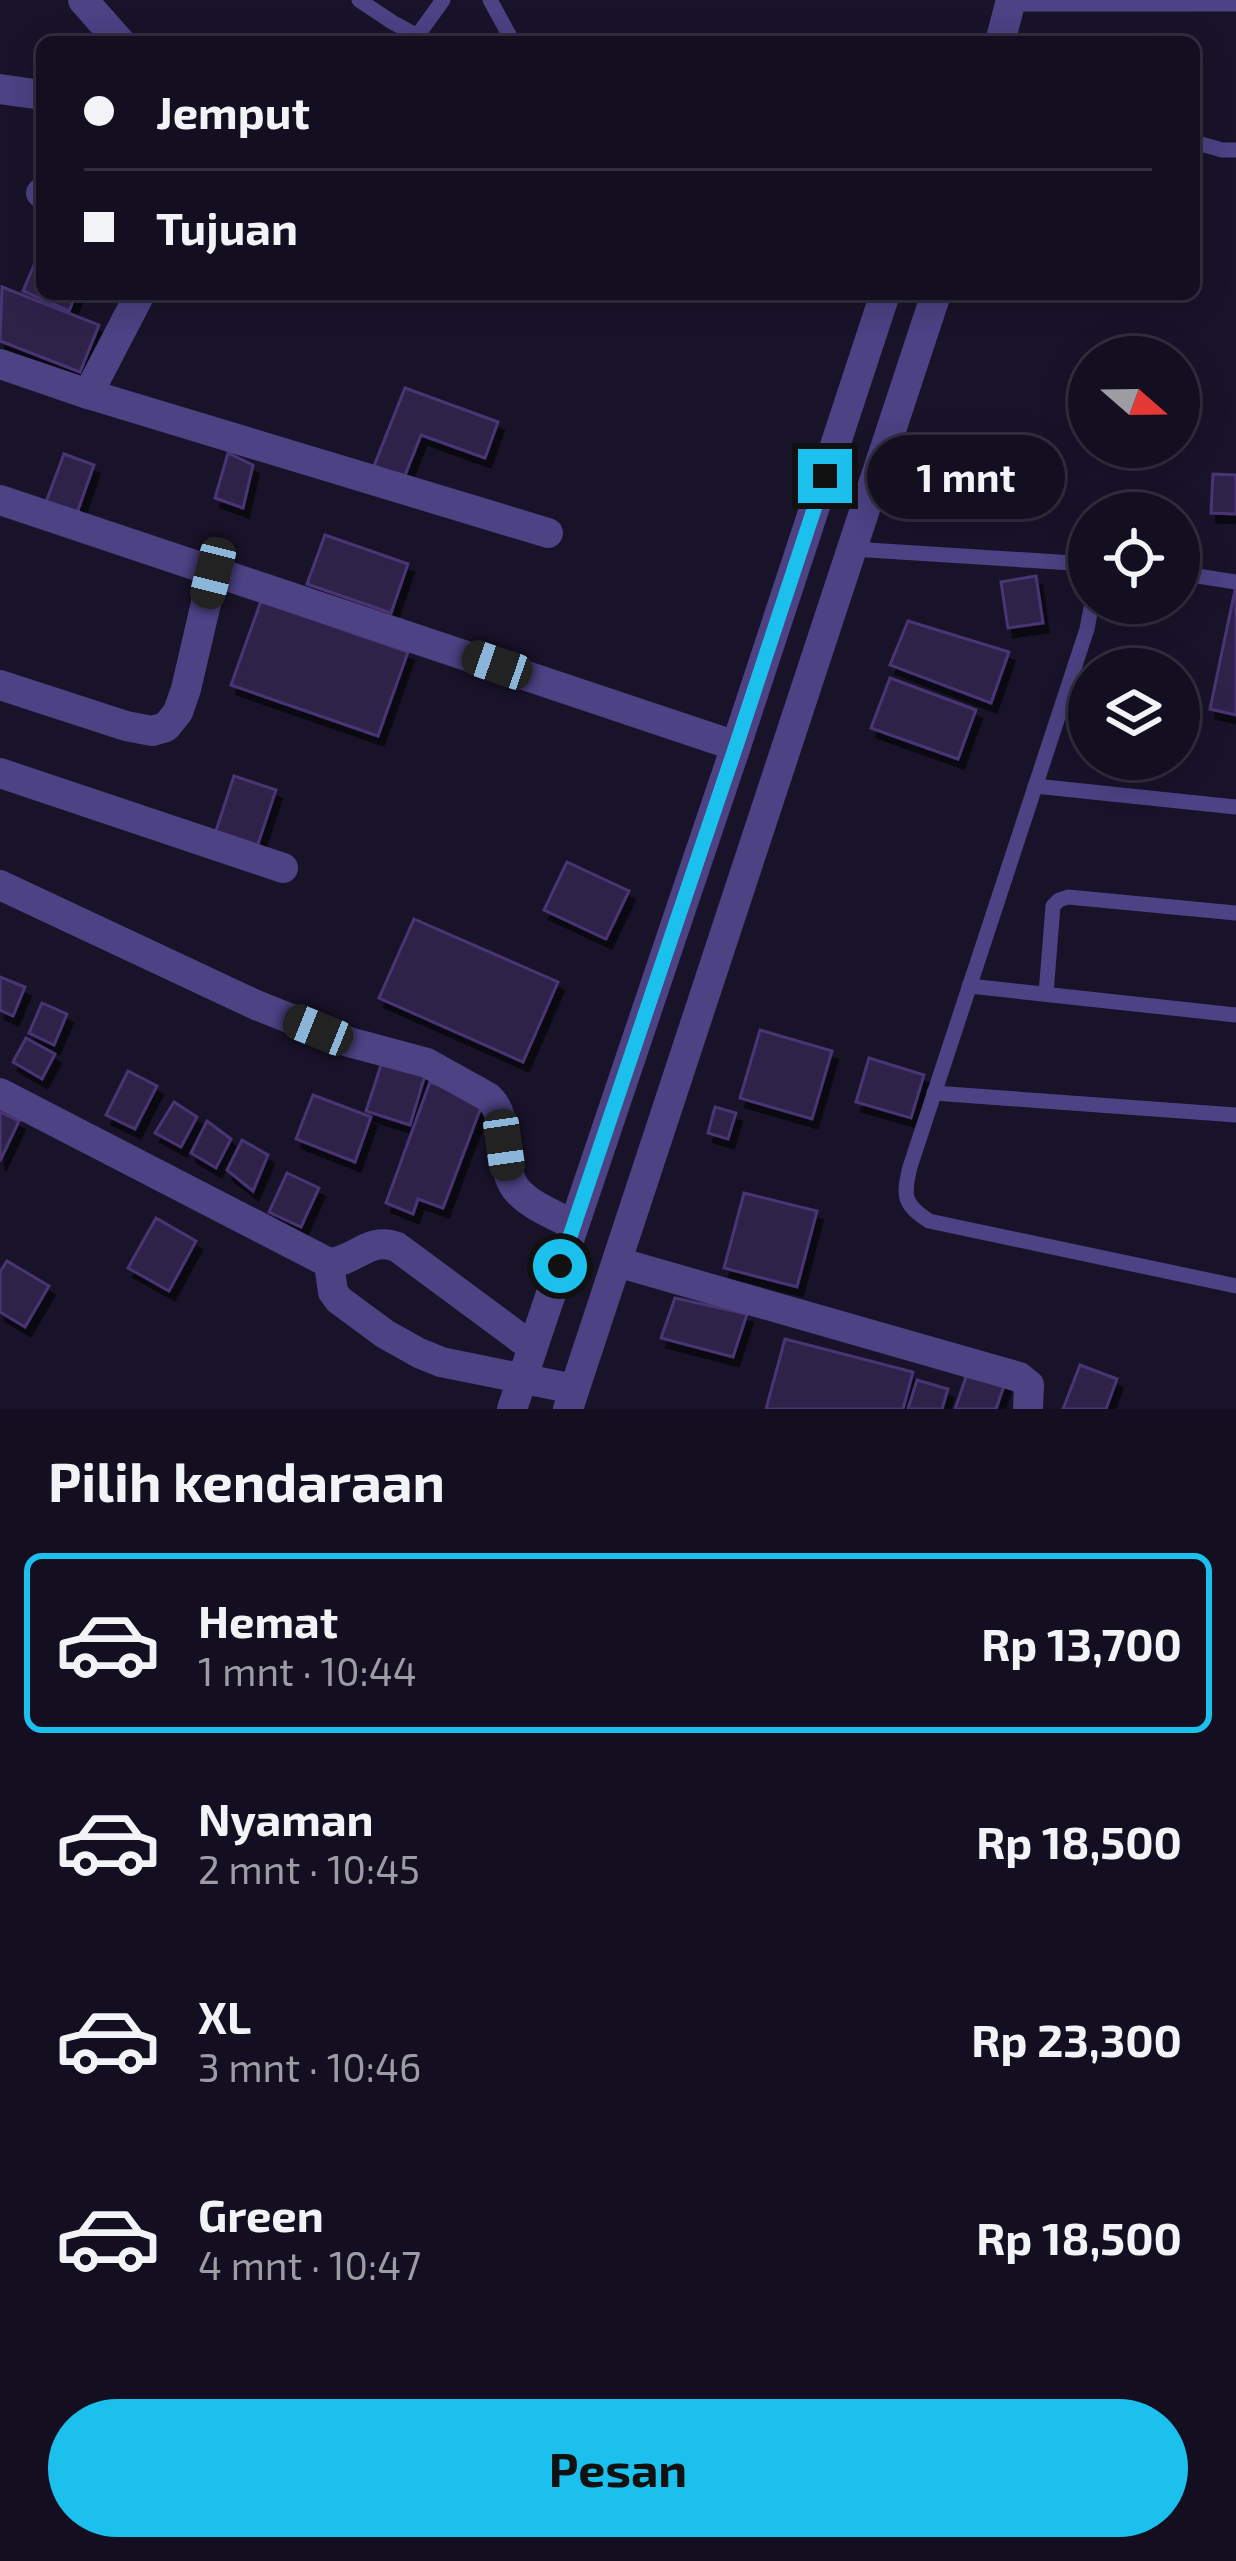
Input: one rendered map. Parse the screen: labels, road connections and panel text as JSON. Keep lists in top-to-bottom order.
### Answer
{
  "north": "right",
  "page": {
    "banner": ["Jemput", "Tujuan"],
    "bubble": "1 mnt",
    "heading": "Pilih kendaraan",
    "list": [
      {
        "name": "Hemat",
        "note": "1 mnt · 10:44",
        "value": "Rp 13,700"
      },
      {
        "name": "Nyaman",
        "note": "2 mnt · 10:45",
        "value": "Rp 18,500"
      },
      {
        "name": "XL",
        "note": "3 mnt · 10:46",
        "value": "Rp 23,300"
      },
      {
        "name": "Green",
        "note": "4 mnt · 10:47",
        "value": "Rp 18,500"
      }
    ],
    "buttons": "Pesan"
  }
}
